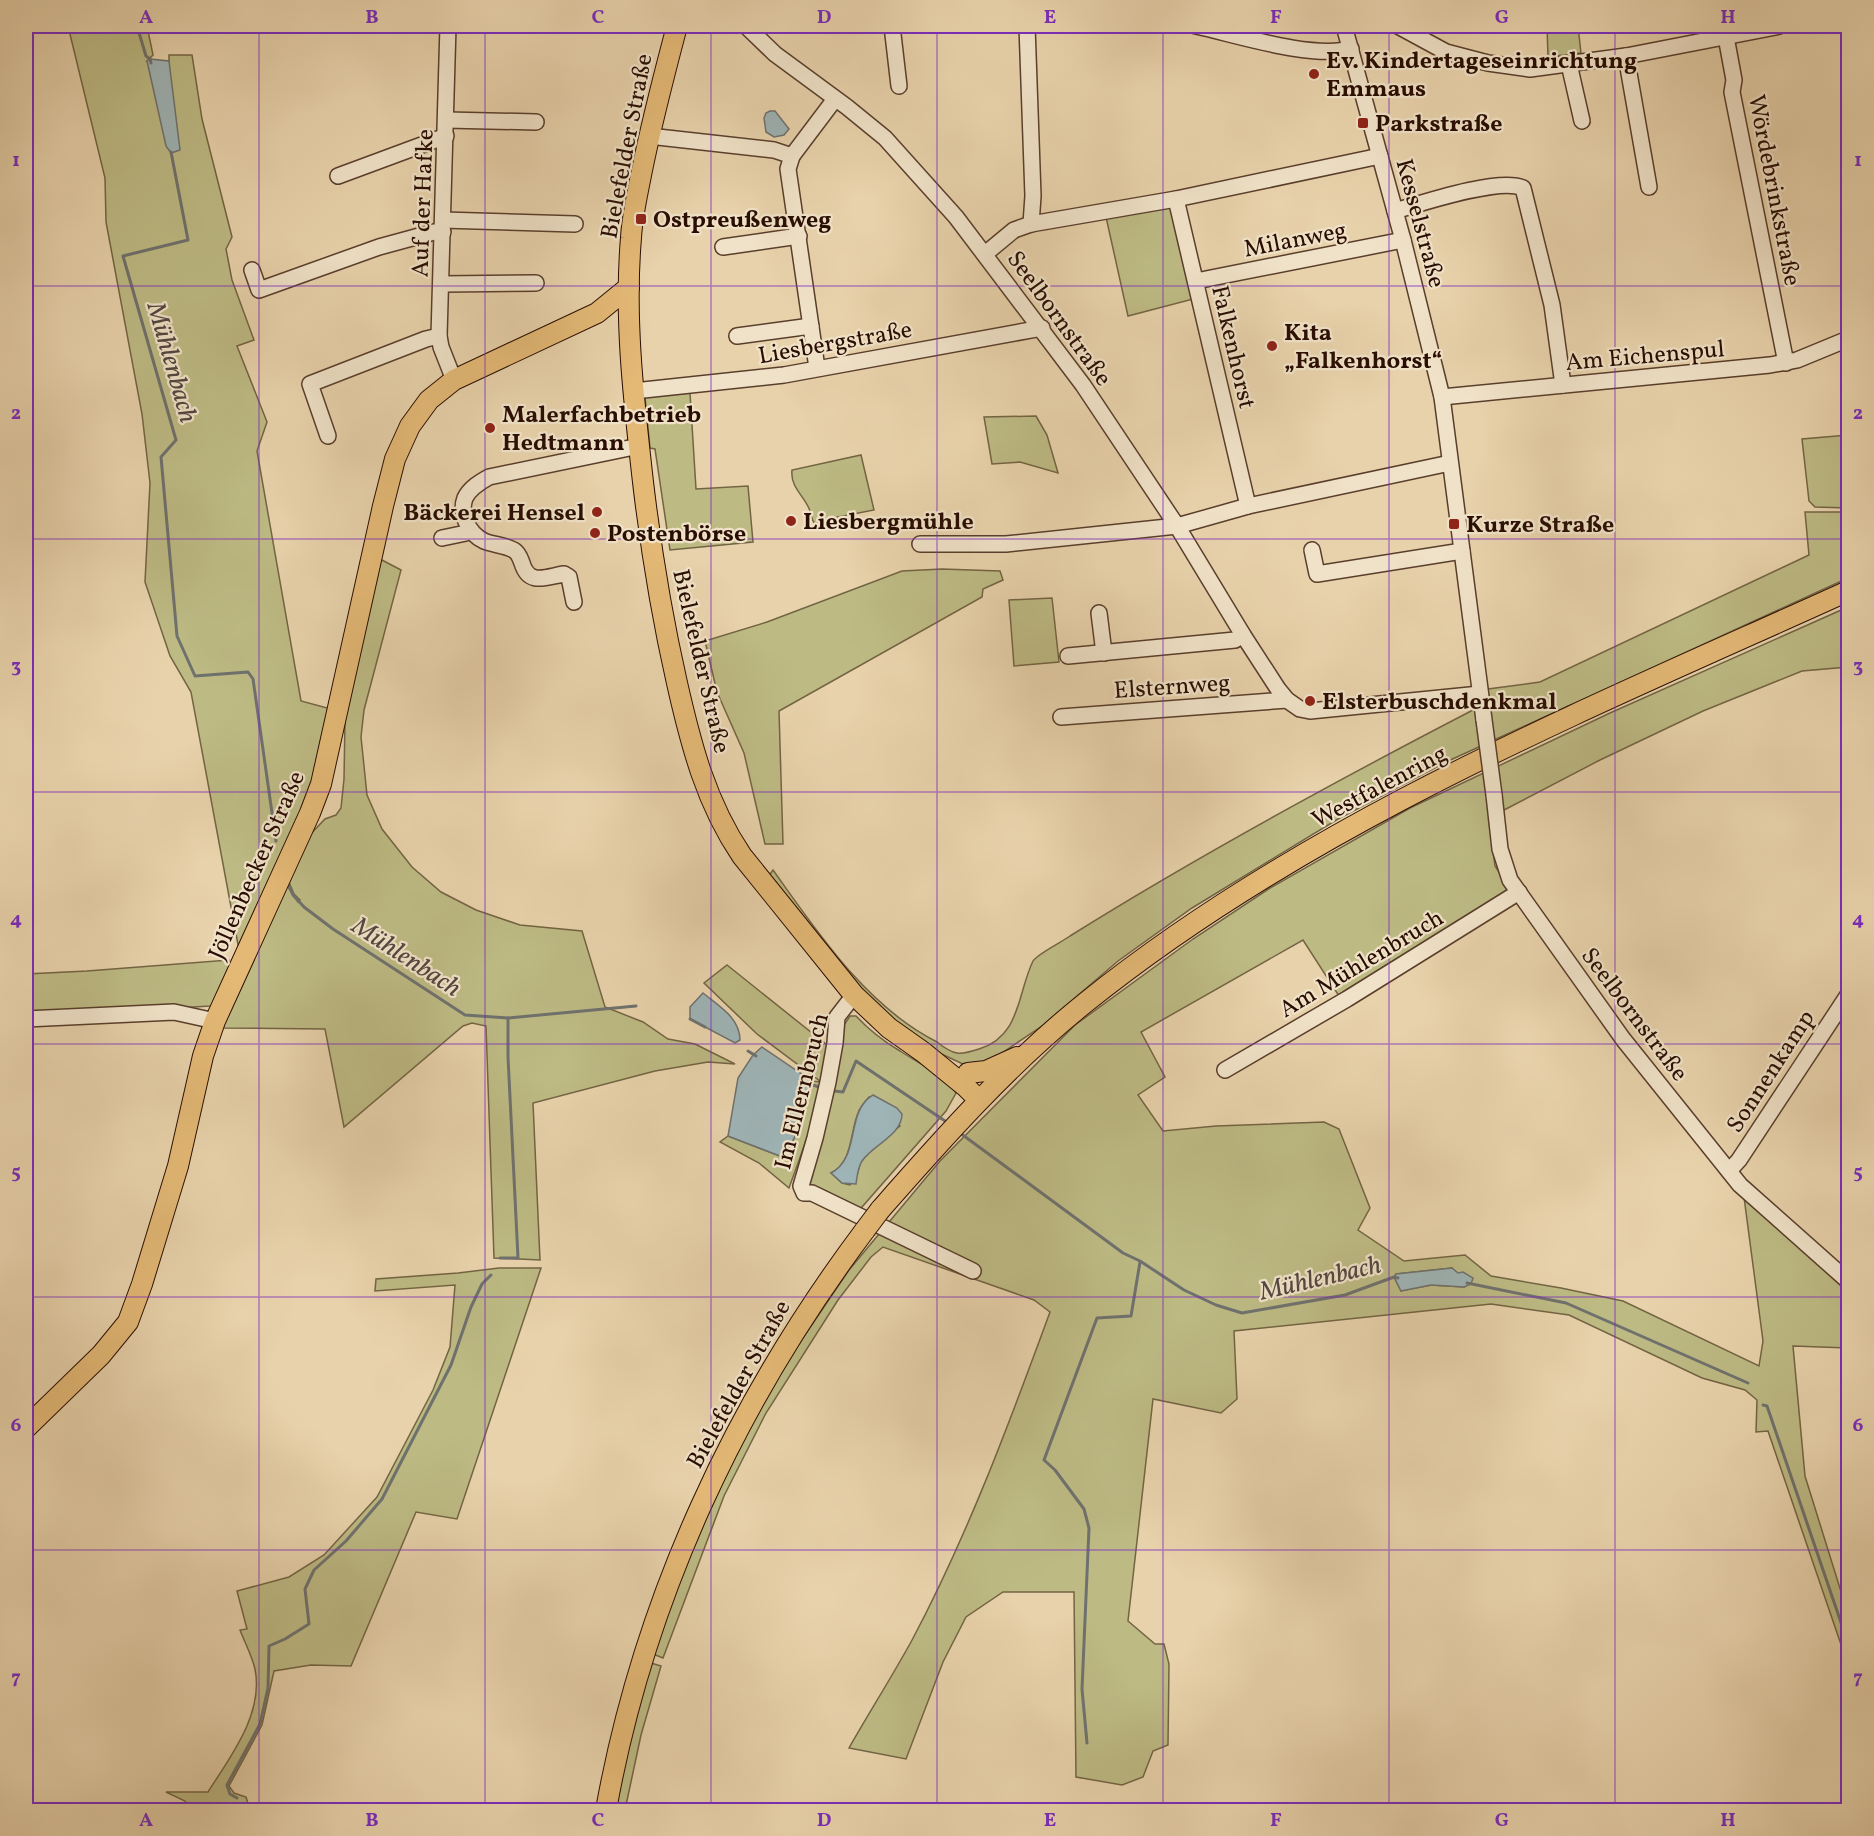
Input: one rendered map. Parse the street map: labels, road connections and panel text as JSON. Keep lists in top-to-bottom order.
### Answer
{
  "streets": {
    "main road": ["Bielefelder Straße", "Westfalenring", "Jöllenbecker Straße"],
    "street": [
      "Wördebrinkstraße",
      "Auf der Hafke",
      "Kesselstraße",
      "Milanweg",
      "Seelbornstraße",
      "Liesbergstraße",
      "Falkenhorst",
      "Am Eichenspul",
      "Elsternweg",
      "Am Mühlenbruch",
      "Sonnenkamp",
      "Im Ellernbruch"
    ]
  },
  "crossings": [
    ["Bielefelder Straße", "Liesbergstraße"],
    ["Bielefelder Straße", "Westfalenring"],
    ["Bielefelder Straße", "Jöllenbecker Straße"],
    ["Bielefelder Straße", "Im Ellernbruch"],
    ["Wördebrinkstraße", "Am Eichenspul"],
    ["Auf der Hafke", "Jöllenbecker Straße"],
    ["Kesselstraße", "Milanweg"],
    ["Kesselstraße", "Seelbornstraße"],
    ["Kesselstraße", "Am Eichenspul"],
    ["Milanweg", "Falkenhorst"],
    ["Seelbornstraße", "Liesbergstraße"],
    ["Seelbornstraße", "Elsternweg"],
    ["Seelbornstraße", "Am Mühlenbruch"],
    ["Seelbornstraße", "Sonnenkamp"]
  ],
  "water": ["Mühlenbach"],
  "places": {
    "other": [
      "Ev. Kindertageseinrichtung Emmaus",
      "Kita „Falkenhorst“",
      "Malerfachbetrieb Hedtmann",
      "Bäckerei Hensel",
      "Liesbergmühle",
      "Postenbörse",
      "Elsterbuschdenkmal"
    ],
    "transit": ["Parkstraße", "Ostpreußenweg", "Kurze Straße"]
  },
  "grid": {
    "columns": [
      "A",
      "B",
      "C",
      "D",
      "E",
      "F",
      "G",
      "H"
    ],
    "rows": [
      "1",
      "2",
      "3",
      "4",
      "5",
      "6",
      "7"
    ]
  }
}
